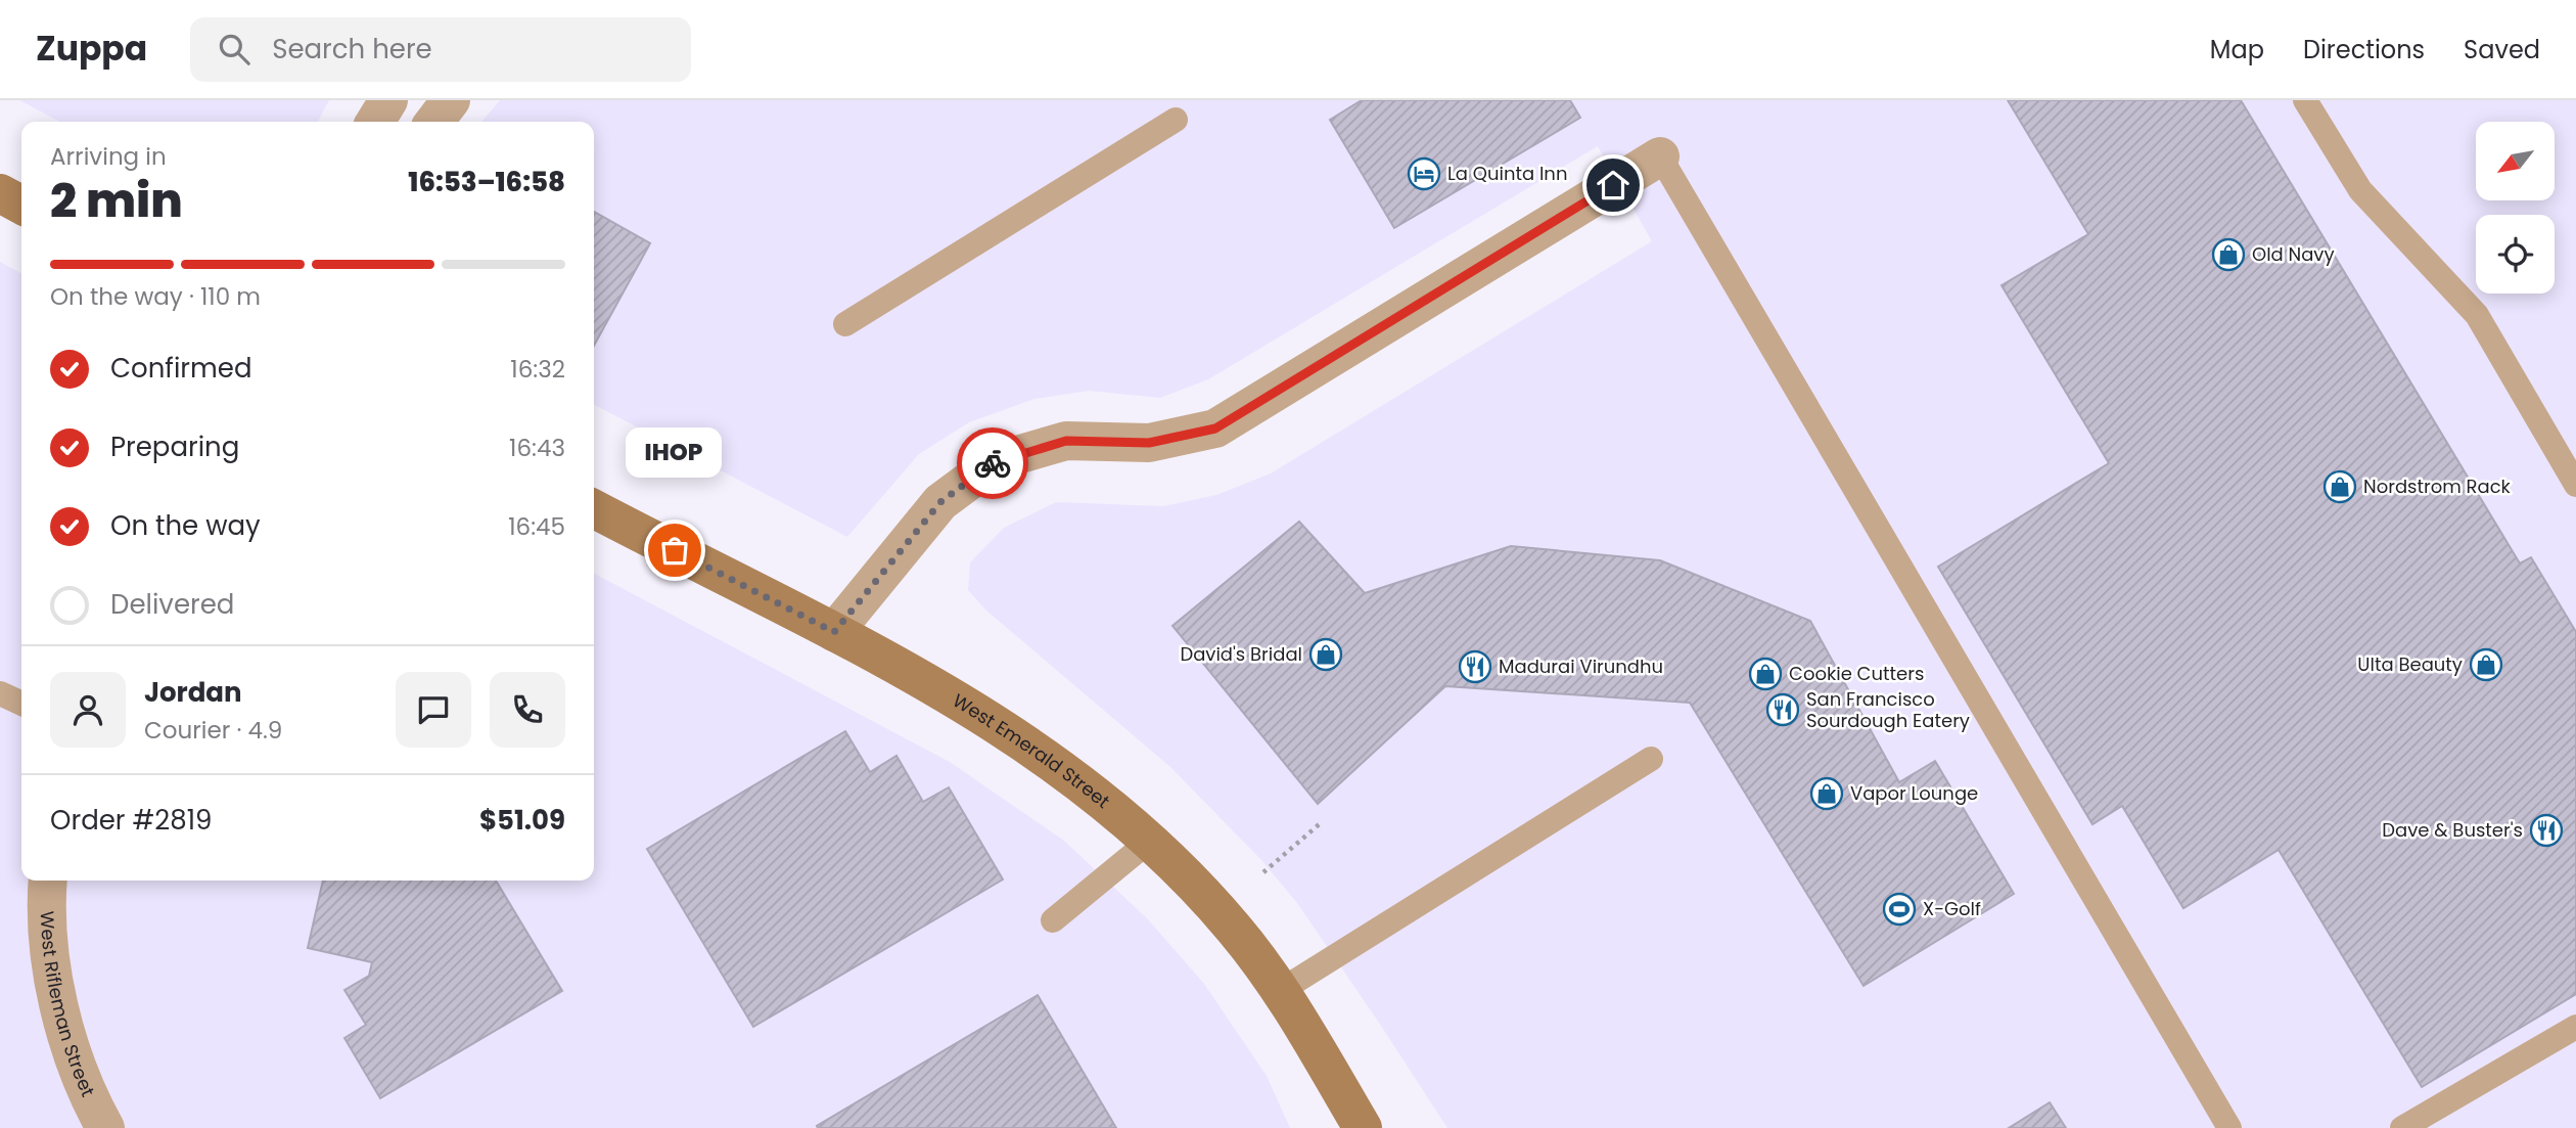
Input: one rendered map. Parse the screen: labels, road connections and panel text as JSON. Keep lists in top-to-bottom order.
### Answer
{
  "streets": {
    "main road": ["West Emerald Street"],
    "street": ["West Rifleman Street"]
  },
  "places": {
    "hotel": ["La Quinta Inn"],
    "shop": [
      "Old Navy",
      "Nordstrom Rack",
      "David's Bridal",
      "Ulta Beauty",
      "Cookie Cutters",
      "Vapor Lounge"
    ],
    "other": ["IHOP"],
    "restaurant": ["Madurai Virundhu", "San Francisco Sourdough Eatery", "Dave & Buster's"],
    "sports": ["X-Golf"]
  },
  "north": "bottom left",
  "page": {
    "header": "Zuppa",
    "search": "Search here",
    "nav": ["Map", "Directions", "Saved"],
    "heading": ["2 min", "Arriving in", "16:53–16:58"],
    "panel": [
      "Jordan",
      "Courier · 4.9",
      "Order #2819",
      "$51.09"
    ],
    "bar": "On the way · 110 m",
    "list": [
      ["Confirmed", "16:32"],
      ["Preparing", "16:43"],
      ["On the way", "16:45"],
      "Delivered"
    ],
    "bubble": "IHOP"
  }
}
